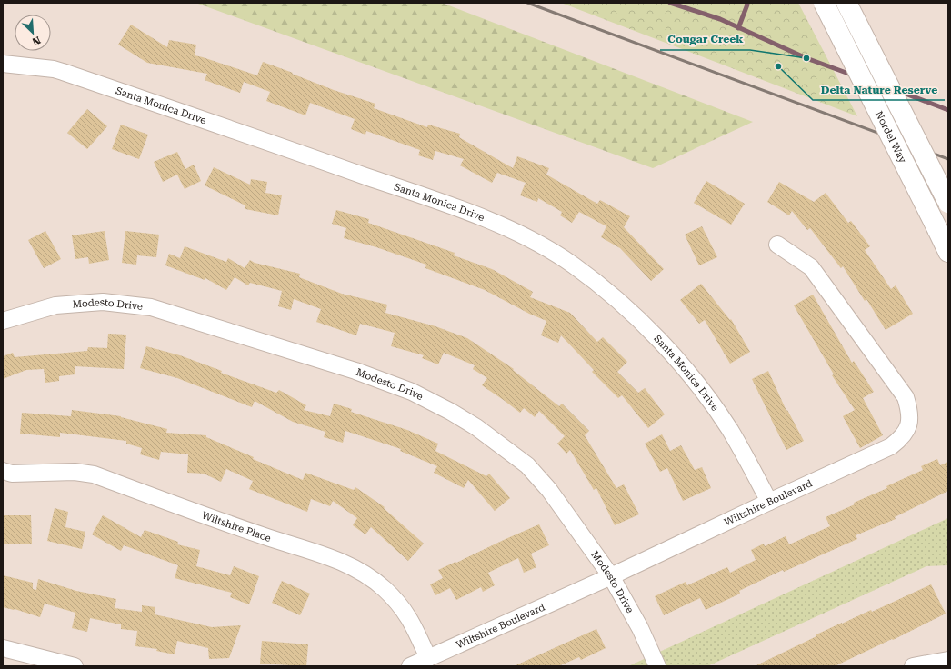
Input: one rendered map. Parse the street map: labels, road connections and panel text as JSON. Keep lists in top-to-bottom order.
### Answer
{
  "streets": {
    "main road": ["Nordel Way"],
    "street": [
      "Santa Monica Drive",
      "Modesto Drive",
      "Wiltshire Boulevard",
      "Wiltshire Place"
    ]
  },
  "crossings": [
    ["Santa Monica Drive", "Wiltshire Boulevard"],
    ["Modesto Drive", "Wiltshire Boulevard"],
    ["Wiltshire Boulevard", "Wiltshire Place"]
  ],
  "places": ["Cougar Creek", "Delta Nature Reserve"],
  "north": "bottom right"
}
